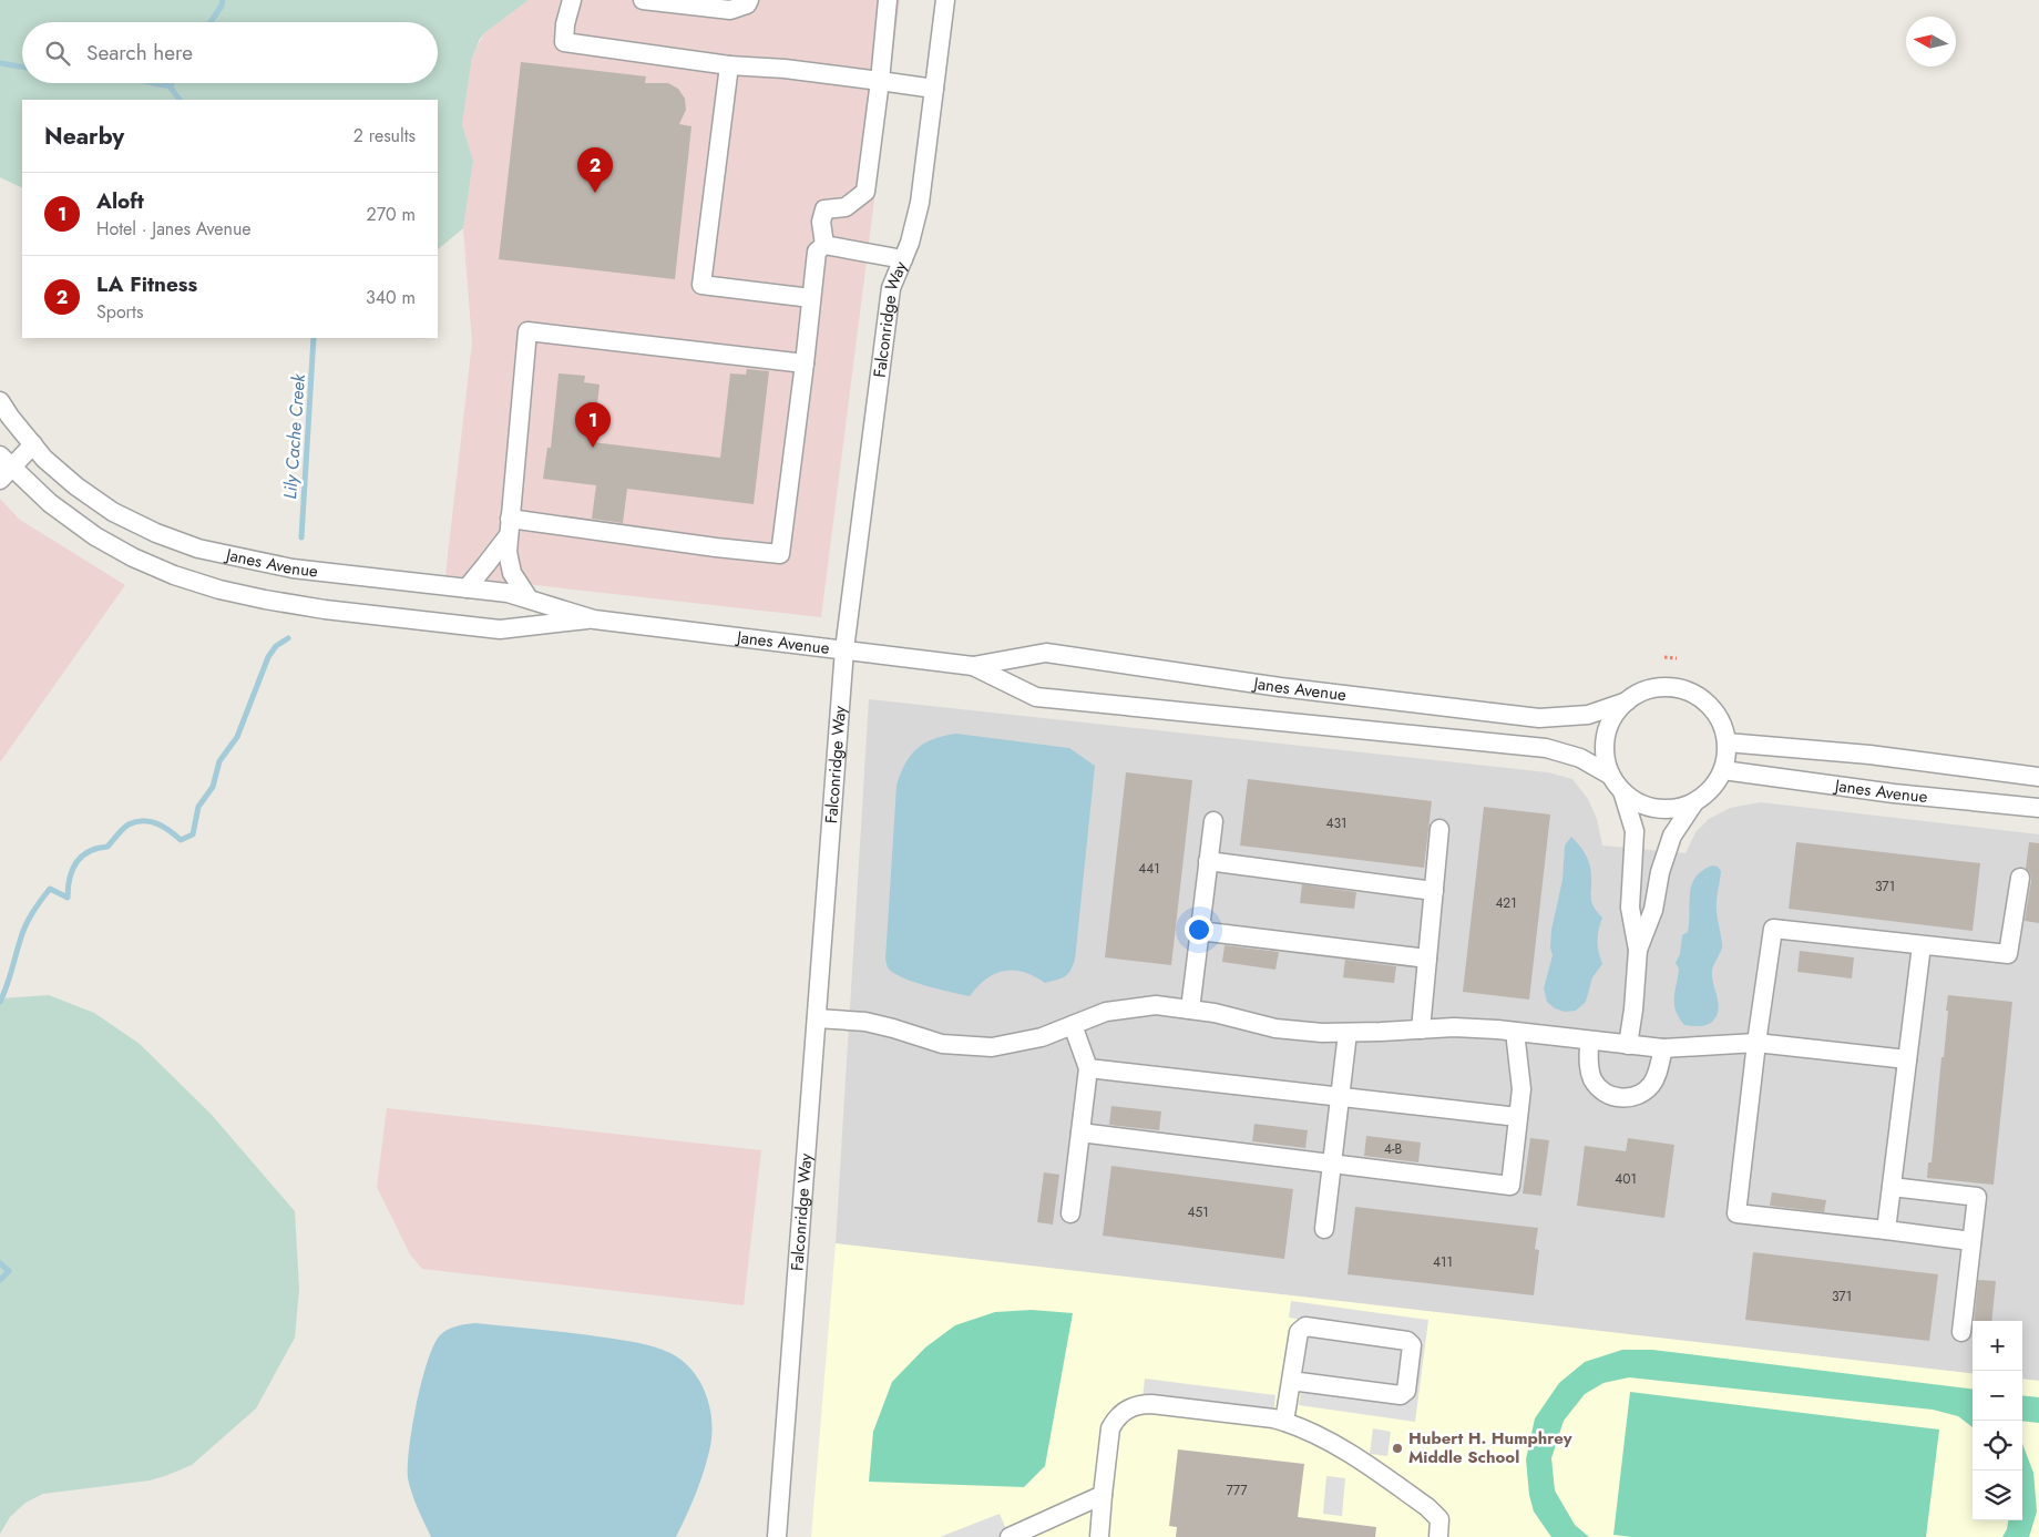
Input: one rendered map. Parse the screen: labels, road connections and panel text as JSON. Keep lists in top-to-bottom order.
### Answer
{
  "streets": {
    "street": ["Falconridge Way", "Janes Avenue"]
  },
  "crossings": [
    ["Falconridge Way", "Janes Avenue"]
  ],
  "water": ["Lily Cache Creek"],
  "places": ["Hubert H. Humphrey Middle School"],
  "house_numbers": [
    "431",
    "441",
    "371",
    "421",
    "4-B",
    "401",
    "451",
    "411",
    "371",
    "777"
  ],
  "north": "left",
  "page": {
    "search": "Search here",
    "heading": ["Nearby", "2 results"],
    "pins": ["2", "1"],
    "list": [
      {
        "mark": "1",
        "name": "Aloft",
        "note": "Hotel · Janes Avenue",
        "value": "270 m"
      },
      {
        "mark": "2",
        "name": "LA Fitness",
        "note": "Sports",
        "value": "340 m"
      }
    ],
    "map_buttons": ["+", "−"]
  }
}
